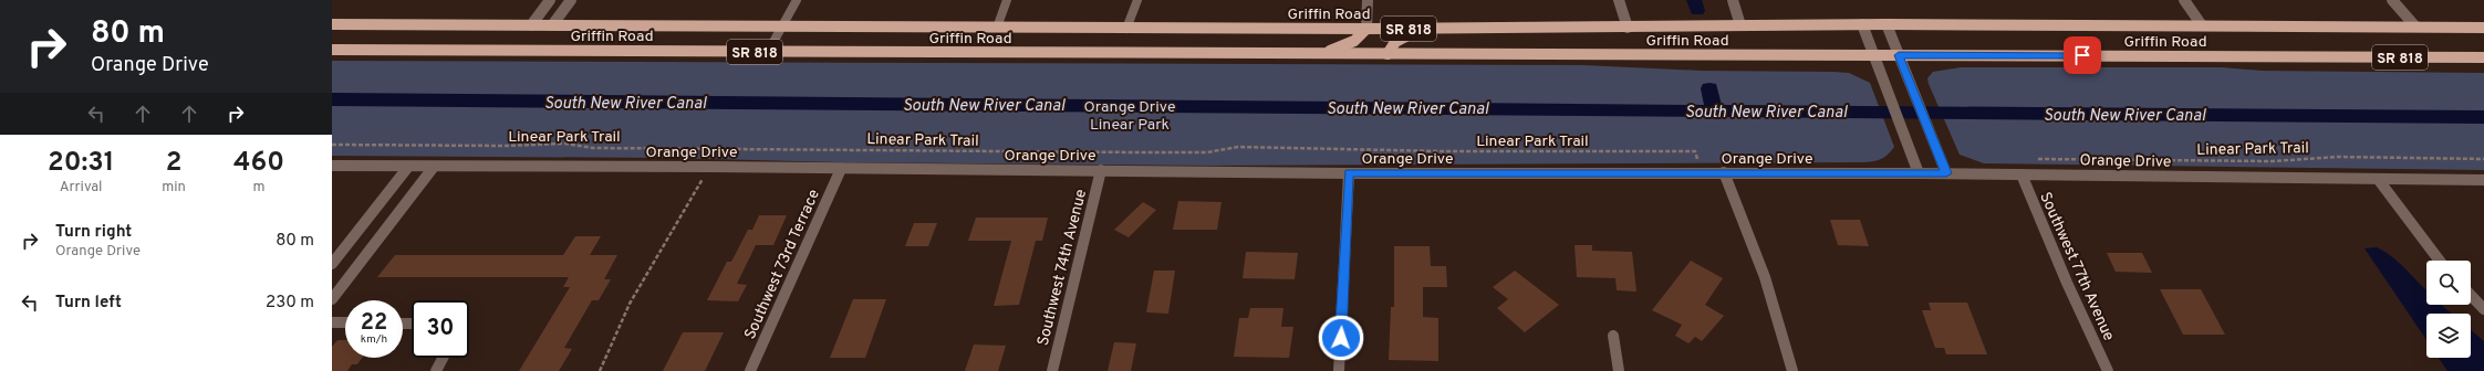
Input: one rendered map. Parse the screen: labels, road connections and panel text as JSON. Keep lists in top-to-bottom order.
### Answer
{
  "streets": {
    "main road": ["Griffin Road", "SR 818"],
    "street": [
      "Orange Drive",
      "Southwest 73rd Terrace",
      "Southwest 77th Avenue",
      "Southwest 74th Avenue"
    ],
    "path": ["Linear Park Trail"]
  },
  "crossings": [
    ["Orange Drive", "Southwest 73rd Terrace"],
    ["Orange Drive", "Southwest 77th Avenue"],
    ["Orange Drive", "Southwest 74th Avenue"]
  ],
  "water": ["South New River Canal"],
  "parks": ["Orange Drive Linear Park"],
  "page": {
    "turn": ["80 m", "Orange Drive"],
    "eta": [
      "20:31",
      "Arrival",
      "2",
      "min",
      "460",
      "m"
    ],
    "list": [
      {
        "name": "Turn right",
        "note": "Orange Drive",
        "value": "80 m"
      },
      {
        "name": "Turn left",
        "value": "230 m"
      }
    ],
    "speed": "22 km/h",
    "limit": "30"
  }
}
